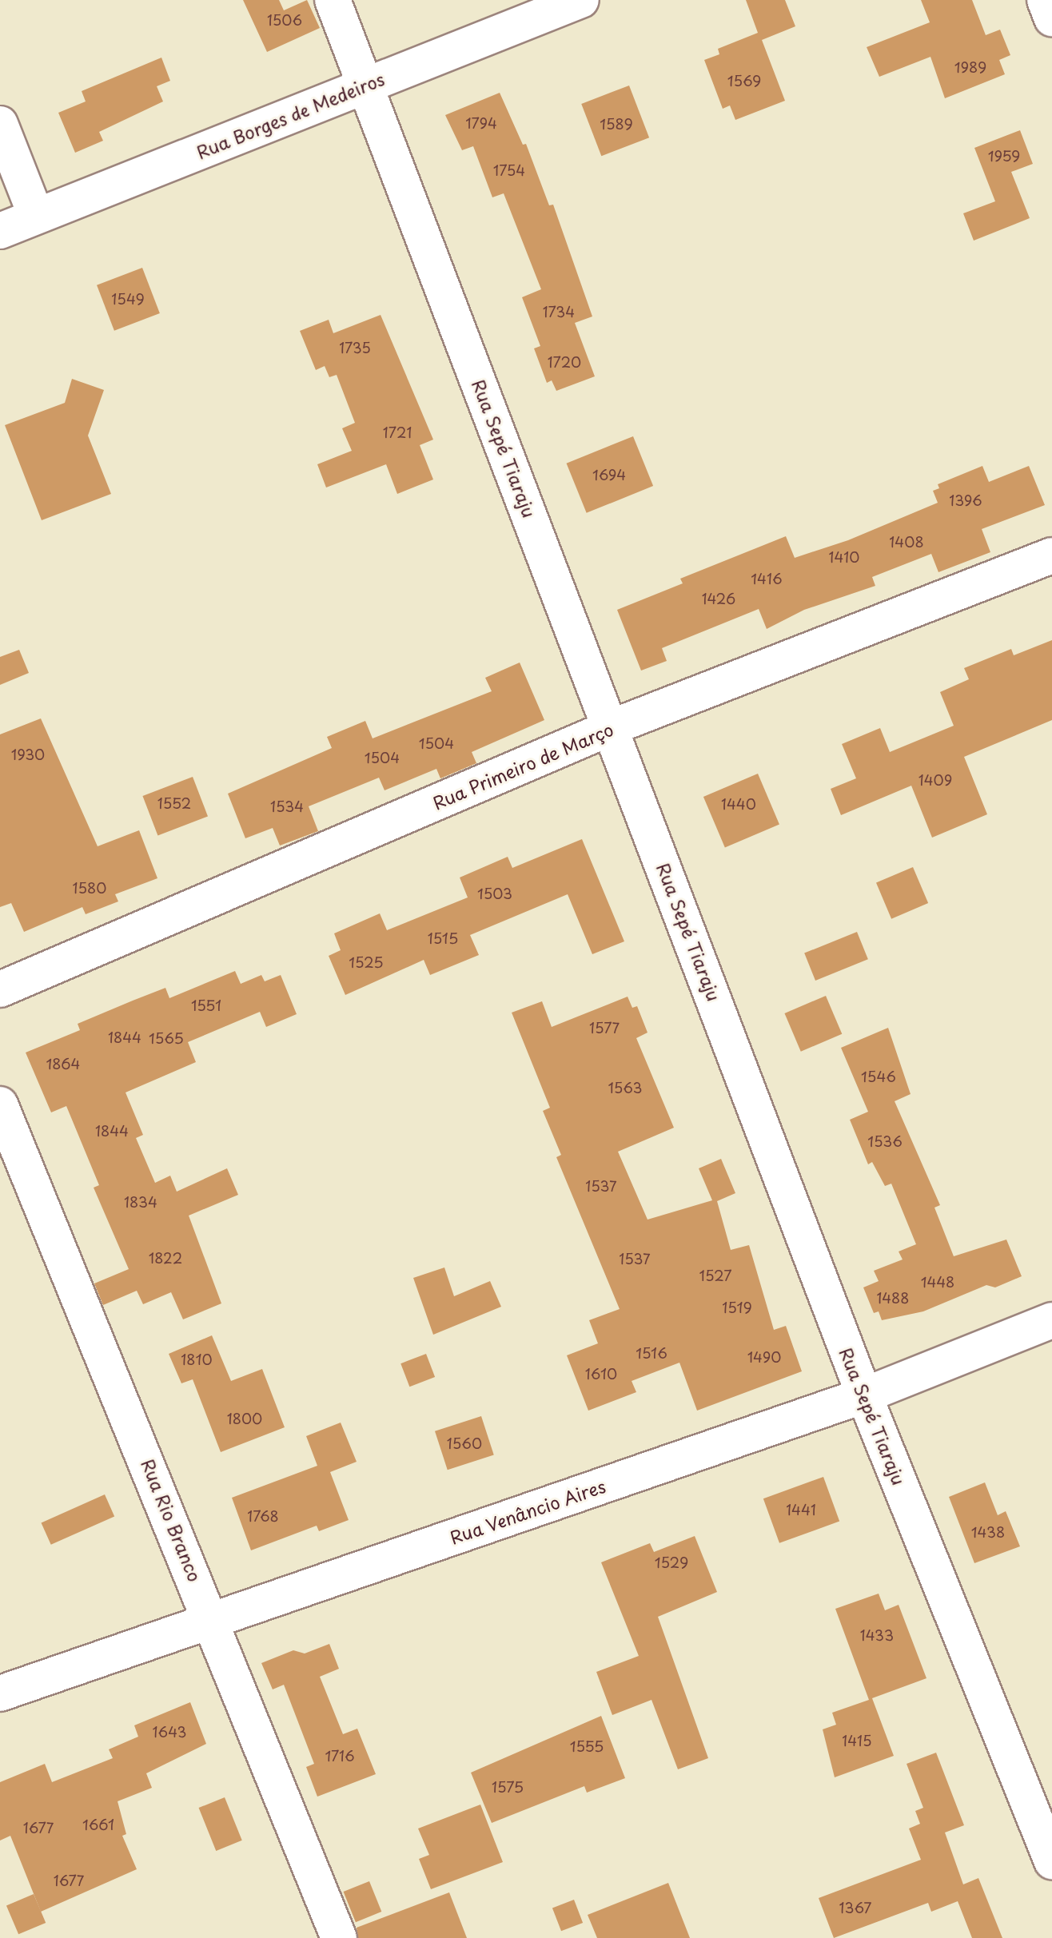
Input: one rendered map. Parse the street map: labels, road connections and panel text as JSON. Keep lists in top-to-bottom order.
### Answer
{
  "streets": {
    "street": [
      "Rua Borges de Medeiros",
      "Rua Sepé Tiaraju",
      "Rua Primeiro de Março",
      "Rua Venâncio Aires",
      "Rua Rio Branco"
    ]
  },
  "crossings": [
    ["Rua Borges de Medeiros", "Rua Sepé Tiaraju"],
    ["Rua Sepé Tiaraju", "Rua Primeiro de Março"],
    ["Rua Sepé Tiaraju", "Rua Venâncio Aires"],
    ["Rua Venâncio Aires", "Rua Rio Branco"]
  ],
  "house_numbers": [
    "1506",
    "1989",
    "1569",
    "1794",
    "1589",
    "1959",
    "1754",
    "1549",
    "1734",
    "1735",
    "1720",
    "1721",
    "1694",
    "1396",
    "1408",
    "1410",
    "1416",
    "1426",
    "1504",
    "1930",
    "1504",
    "1409",
    "1552",
    "1440",
    "1534",
    "1580",
    "1503",
    "1515",
    "1525",
    "1551",
    "1577",
    "1844",
    "1565",
    "1864",
    "1546",
    "1563",
    "1844",
    "1536",
    "1537",
    "1834",
    "1822",
    "1537",
    "1527",
    "1448",
    "1488",
    "1519",
    "1516",
    "1490",
    "1810",
    "1610",
    "1800",
    "1560",
    "1441",
    "1768",
    "1438",
    "1529",
    "1433",
    "1643",
    "1415",
    "1555",
    "1716",
    "1575",
    "1661",
    "1677",
    "1677",
    "1367"
  ]
}
